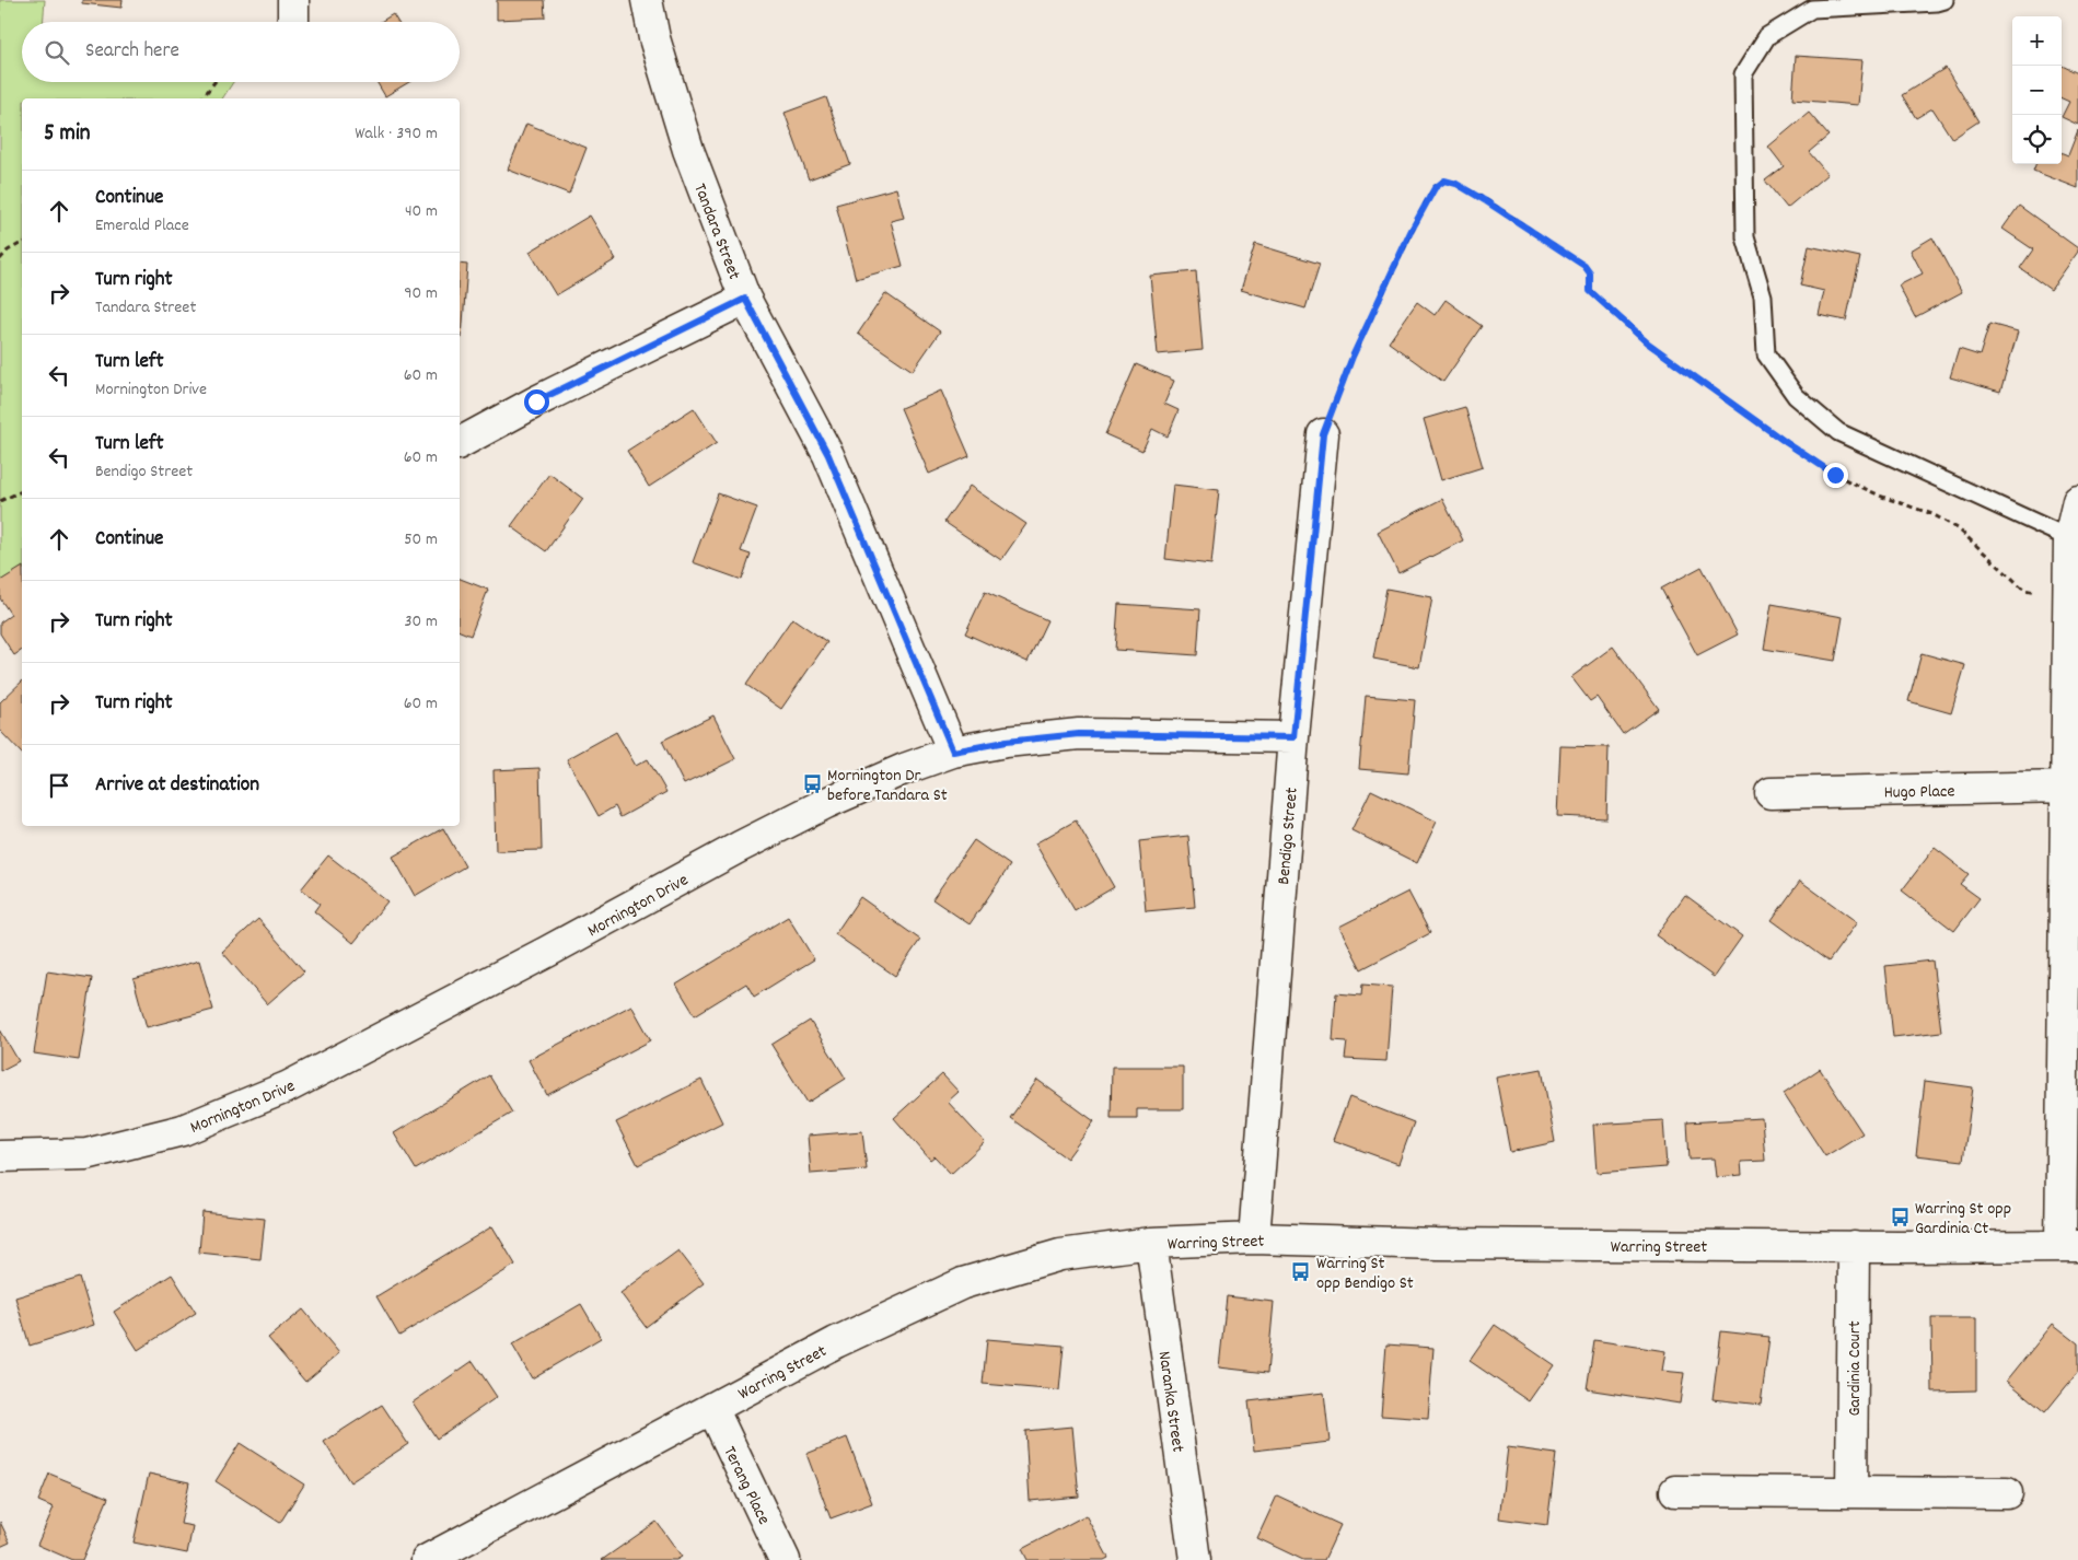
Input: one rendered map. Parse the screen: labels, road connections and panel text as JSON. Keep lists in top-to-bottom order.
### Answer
{
  "streets": {
    "street": [
      "Tandara Street",
      "Hugo Place",
      "Bendigo Street",
      "Mornington Drive",
      "Warring Street",
      "Gardinia Court",
      "Naranka Street",
      "Terang Place"
    ]
  },
  "crossings": [
    ["Tandara Street", "Mornington Drive"],
    ["Bendigo Street", "Mornington Drive"],
    ["Bendigo Street", "Warring Street"],
    ["Warring Street", "Gardinia Court"],
    ["Warring Street", "Naranka Street"],
    ["Warring Street", "Terang Place"]
  ],
  "places": {
    "bus stop": ["Mornington Dr before Tandara St", "Warring St opp Gardinia Ct", "Warring St opp Bendigo St"]
  },
  "page": {
    "map_buttons": ["+", "−"],
    "search": "Search here",
    "heading": ["5 min", "Walk · 390 m"],
    "list": [
      ["Continue", "Emerald Place", "40 m"],
      ["Turn right", "Tandara Street", "90 m"],
      ["Turn left", "Mornington Drive", "60 m"],
      ["Turn left", "Bendigo Street", "60 m"],
      ["Continue", "50 m"],
      ["Turn right", "30 m"],
      ["Turn right", "60 m"],
      "Arrive at destination"
    ]
  }
}
